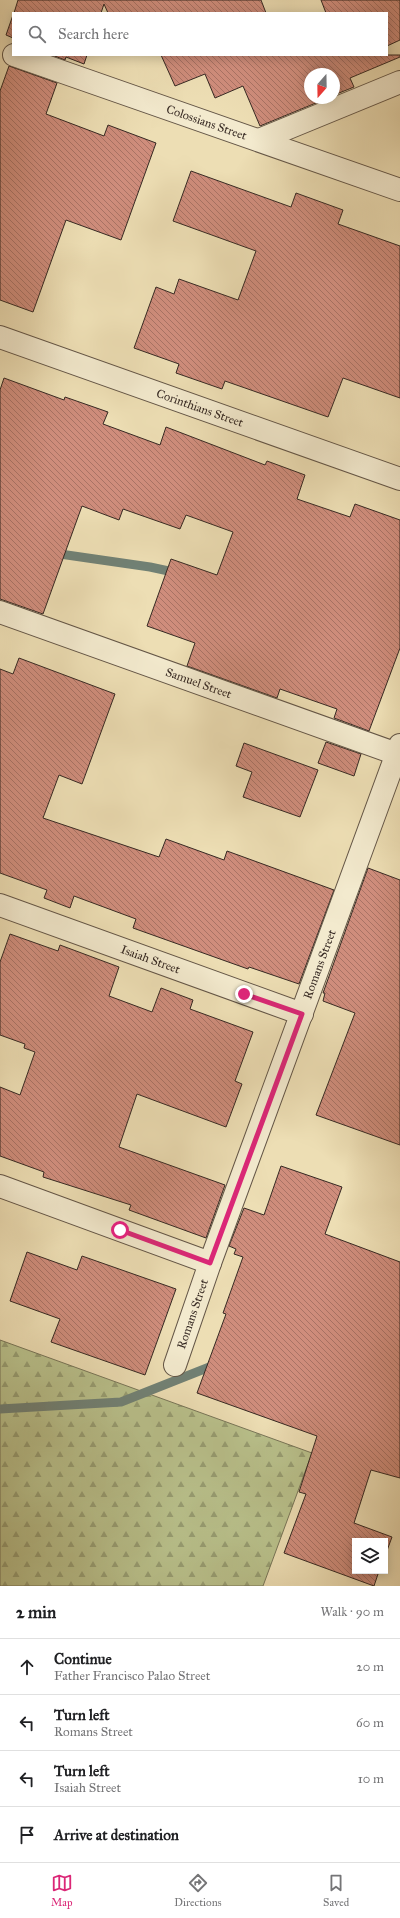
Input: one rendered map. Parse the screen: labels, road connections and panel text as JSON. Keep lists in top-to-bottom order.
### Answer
{
  "streets": {
    "street": [
      "Colossians Street",
      "Corinthians Street",
      "Samuel Street",
      "Isaiah Street",
      "Romans Street"
    ]
  },
  "crossings": [
    ["Samuel Street", "Romans Street"],
    ["Isaiah Street", "Romans Street"]
  ],
  "north": "bottom",
  "page": {
    "search": "Search here",
    "heading": ["2 min", "Walk · 90 m"],
    "list": [
      ["Continue", "Father Francisco Palao Street", "20 m"],
      ["Turn left", "Romans Street", "60 m"],
      ["Turn left", "Isaiah Street", "10 m"],
      "Arrive at destination"
    ],
    "nav": ["Map", "Directions", "Saved"]
  }
}
